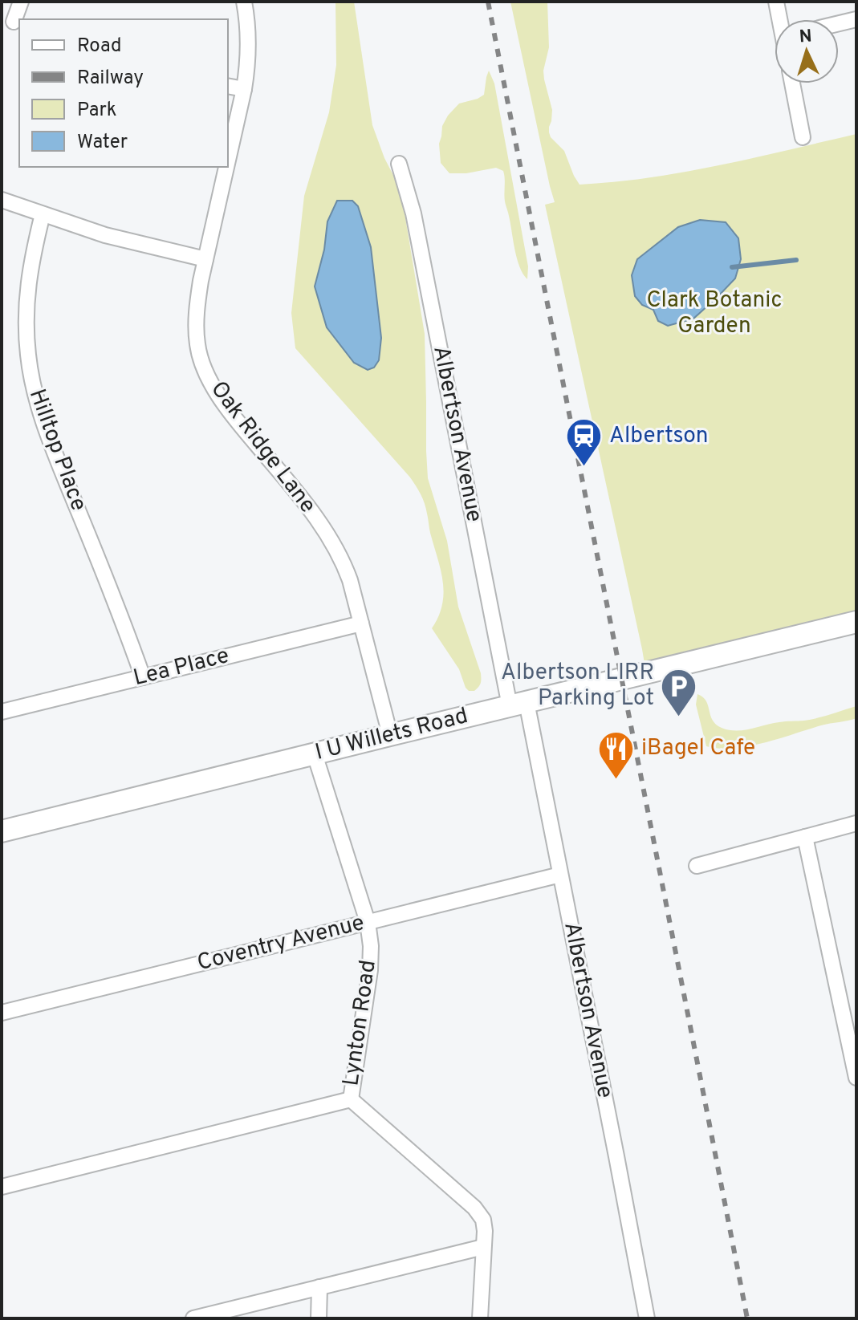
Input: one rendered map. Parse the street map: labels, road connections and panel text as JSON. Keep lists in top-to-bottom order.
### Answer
{
  "streets": {
    "main road": ["I U Willets Road"],
    "street": [
      "Albertson Avenue",
      "Oak Ridge Lane",
      "Hilltop Place",
      "Lea Place",
      "Coventry Avenue",
      "Lynton Road"
    ]
  },
  "crossings": [
    ["Albertson Avenue", "I U Willets Road"],
    ["Albertson Avenue", "Coventry Avenue"],
    ["Oak Ridge Lane", "Lea Place"],
    ["Oak Ridge Lane", "I U Willets Road"],
    ["Hilltop Place", "Lea Place"],
    ["I U Willets Road", "Lynton Road"],
    ["Coventry Avenue", "Lynton Road"]
  ],
  "parks": ["Clark Botanic Garden"],
  "places": {
    "station": ["Albertson"],
    "parking": ["Albertson LIRR Parking Lot"],
    "restaurant": ["iBagel Cafe"]
  },
  "legend": [
    "Road",
    "Railway",
    "Park",
    "Water"
  ],
  "north": "top"
}
